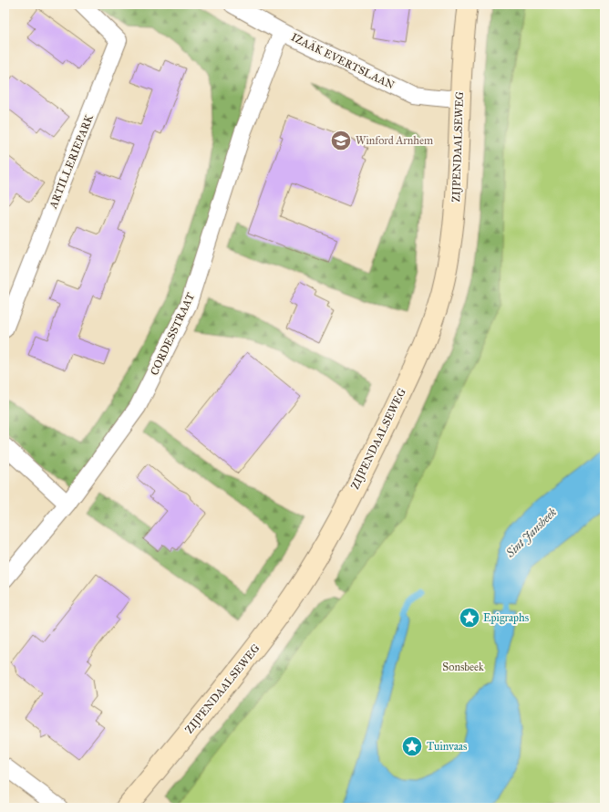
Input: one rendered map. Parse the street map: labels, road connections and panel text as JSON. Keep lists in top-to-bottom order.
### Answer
{
  "streets": {
    "main road": ["ZIJPENDAALSEWEG"],
    "street": ["IZAÄK EVERTSLAAN", "ARTILLERIEPARK", "CORDESSTRAAT"]
  },
  "crossings": [
    ["IZAÄK EVERTSLAAN", "ZIJPENDAALSEWEG"],
    ["IZAÄK EVERTSLAAN", "CORDESSTRAAT"]
  ],
  "water": ["Sint Jansbeek"],
  "parks": ["Sonsbeek"],
  "places": {
    "school or university": ["Winford Arnhem"],
    "place": ["Epigraphs", "Tuinvaas"]
  }
}
